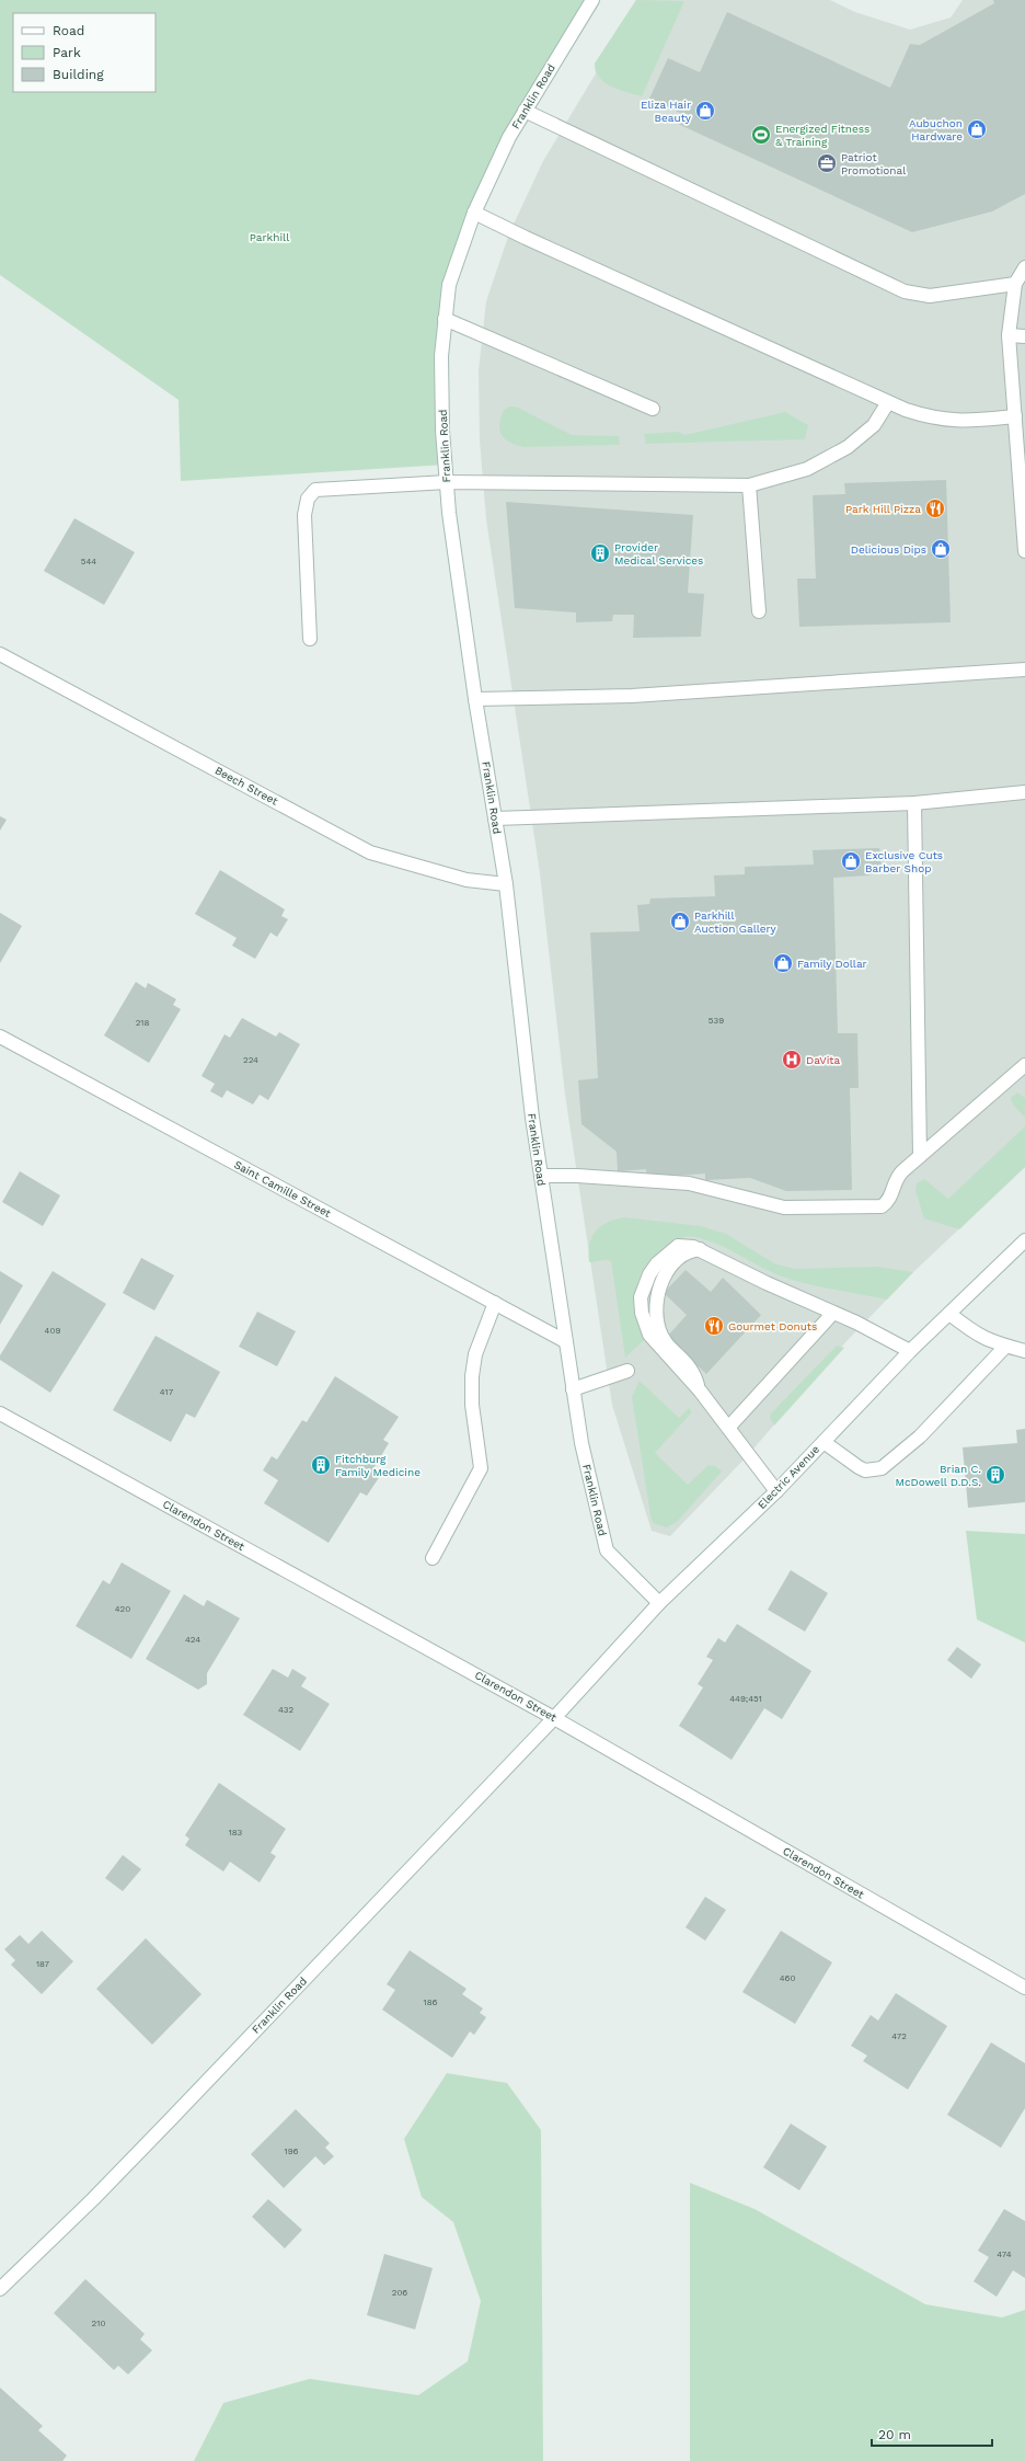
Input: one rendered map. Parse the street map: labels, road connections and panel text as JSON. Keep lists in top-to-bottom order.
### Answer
{
  "streets": {
    "main road": [
      "Franklin Road",
      "Beech Street",
      "Saint Camille Street",
      "Electric Avenue",
      "Clarendon Street"
    ]
  },
  "crossings": [
    ["Franklin Road", "Beech Street"],
    ["Franklin Road", "Saint Camille Street"],
    ["Franklin Road", "Electric Avenue"],
    ["Franklin Road", "Clarendon Street"],
    ["Electric Avenue", "Clarendon Street"]
  ],
  "parks": ["Parkhill"],
  "places": {
    "shop": [
      "Eliza Hair Beauty",
      "Aubuchon Hardware",
      "Delicious Dips",
      "Exclusive Cuts Barber Shop",
      "Parkhill Auction Gallery",
      "Family Dollar"
    ],
    "sports": ["Energized Fitness & Training"],
    "office": ["Patriot Promotional"],
    "restaurant": ["Park Hill Pizza", "Gourmet Donuts"],
    "building": ["Provider Medical Services", "Fitchburg Family Medicine", "Brian C. McDowell D.D.S."],
    "hospital": ["DaVita"]
  },
  "house_numbers": [
    "544",
    "539",
    "218",
    "224",
    "409",
    "417",
    "420",
    "424",
    "449;451",
    "432",
    "183",
    "187",
    "460",
    "186",
    "472",
    "196",
    "474",
    "206",
    "210"
  ],
  "legend": ["Road", "Park", "Building"],
  "scale_bar": "20 m"
}
